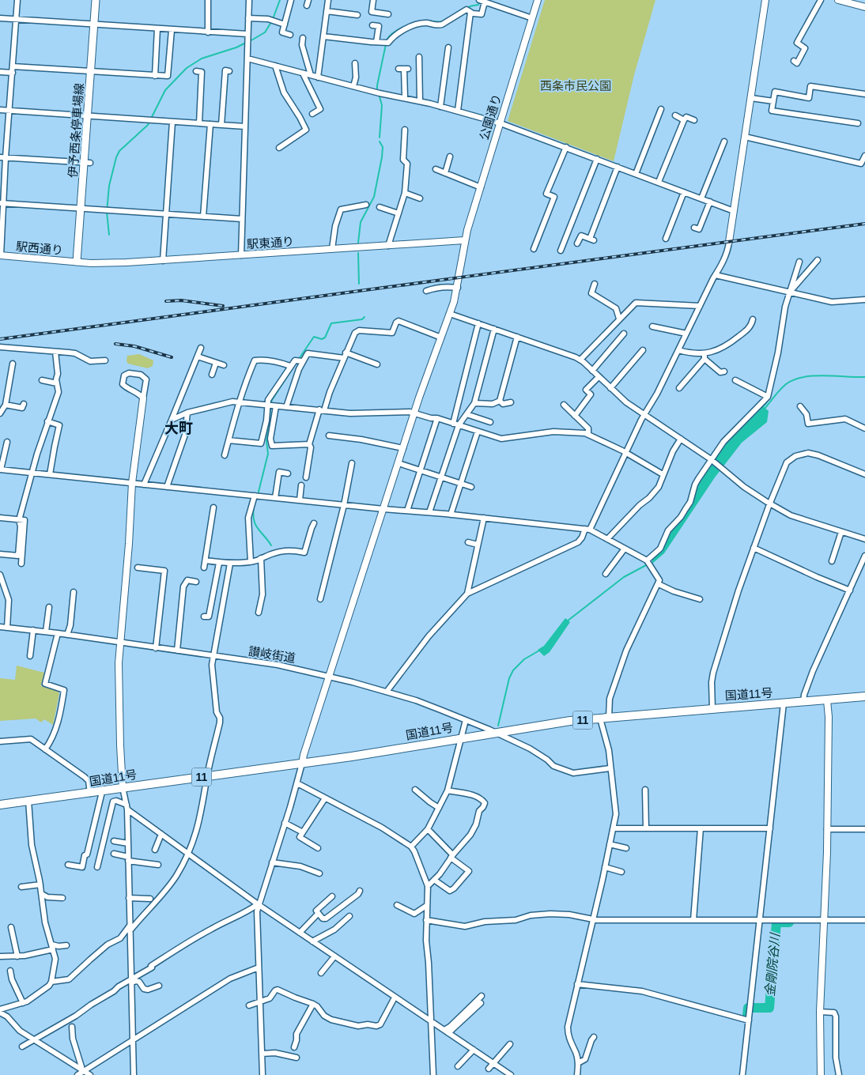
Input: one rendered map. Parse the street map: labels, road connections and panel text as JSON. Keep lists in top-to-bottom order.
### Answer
{
  "streets": {
    "highway": ["国道11号", "11"],
    "main road": ["伊予西条停車場線"],
    "street": [
      "公園通り",
      "駅東通り",
      "駅西通り",
      "讃岐街道"
    ]
  },
  "crossings": [
    ["公園通り", "駅東通り"],
    ["公園通り", "讃岐街道"],
    ["公園通り", "国道11号"],
    ["伊予西条停車場線", "駅東通り"],
    ["伊予西条停車場線", "駅西通り"],
    ["駅東通り", "駅西通り"],
    ["讃岐街道", "国道11号"]
  ],
  "districts": ["大町"],
  "water": ["金剛院谷川"],
  "parks": ["西条市民公園"]
}
